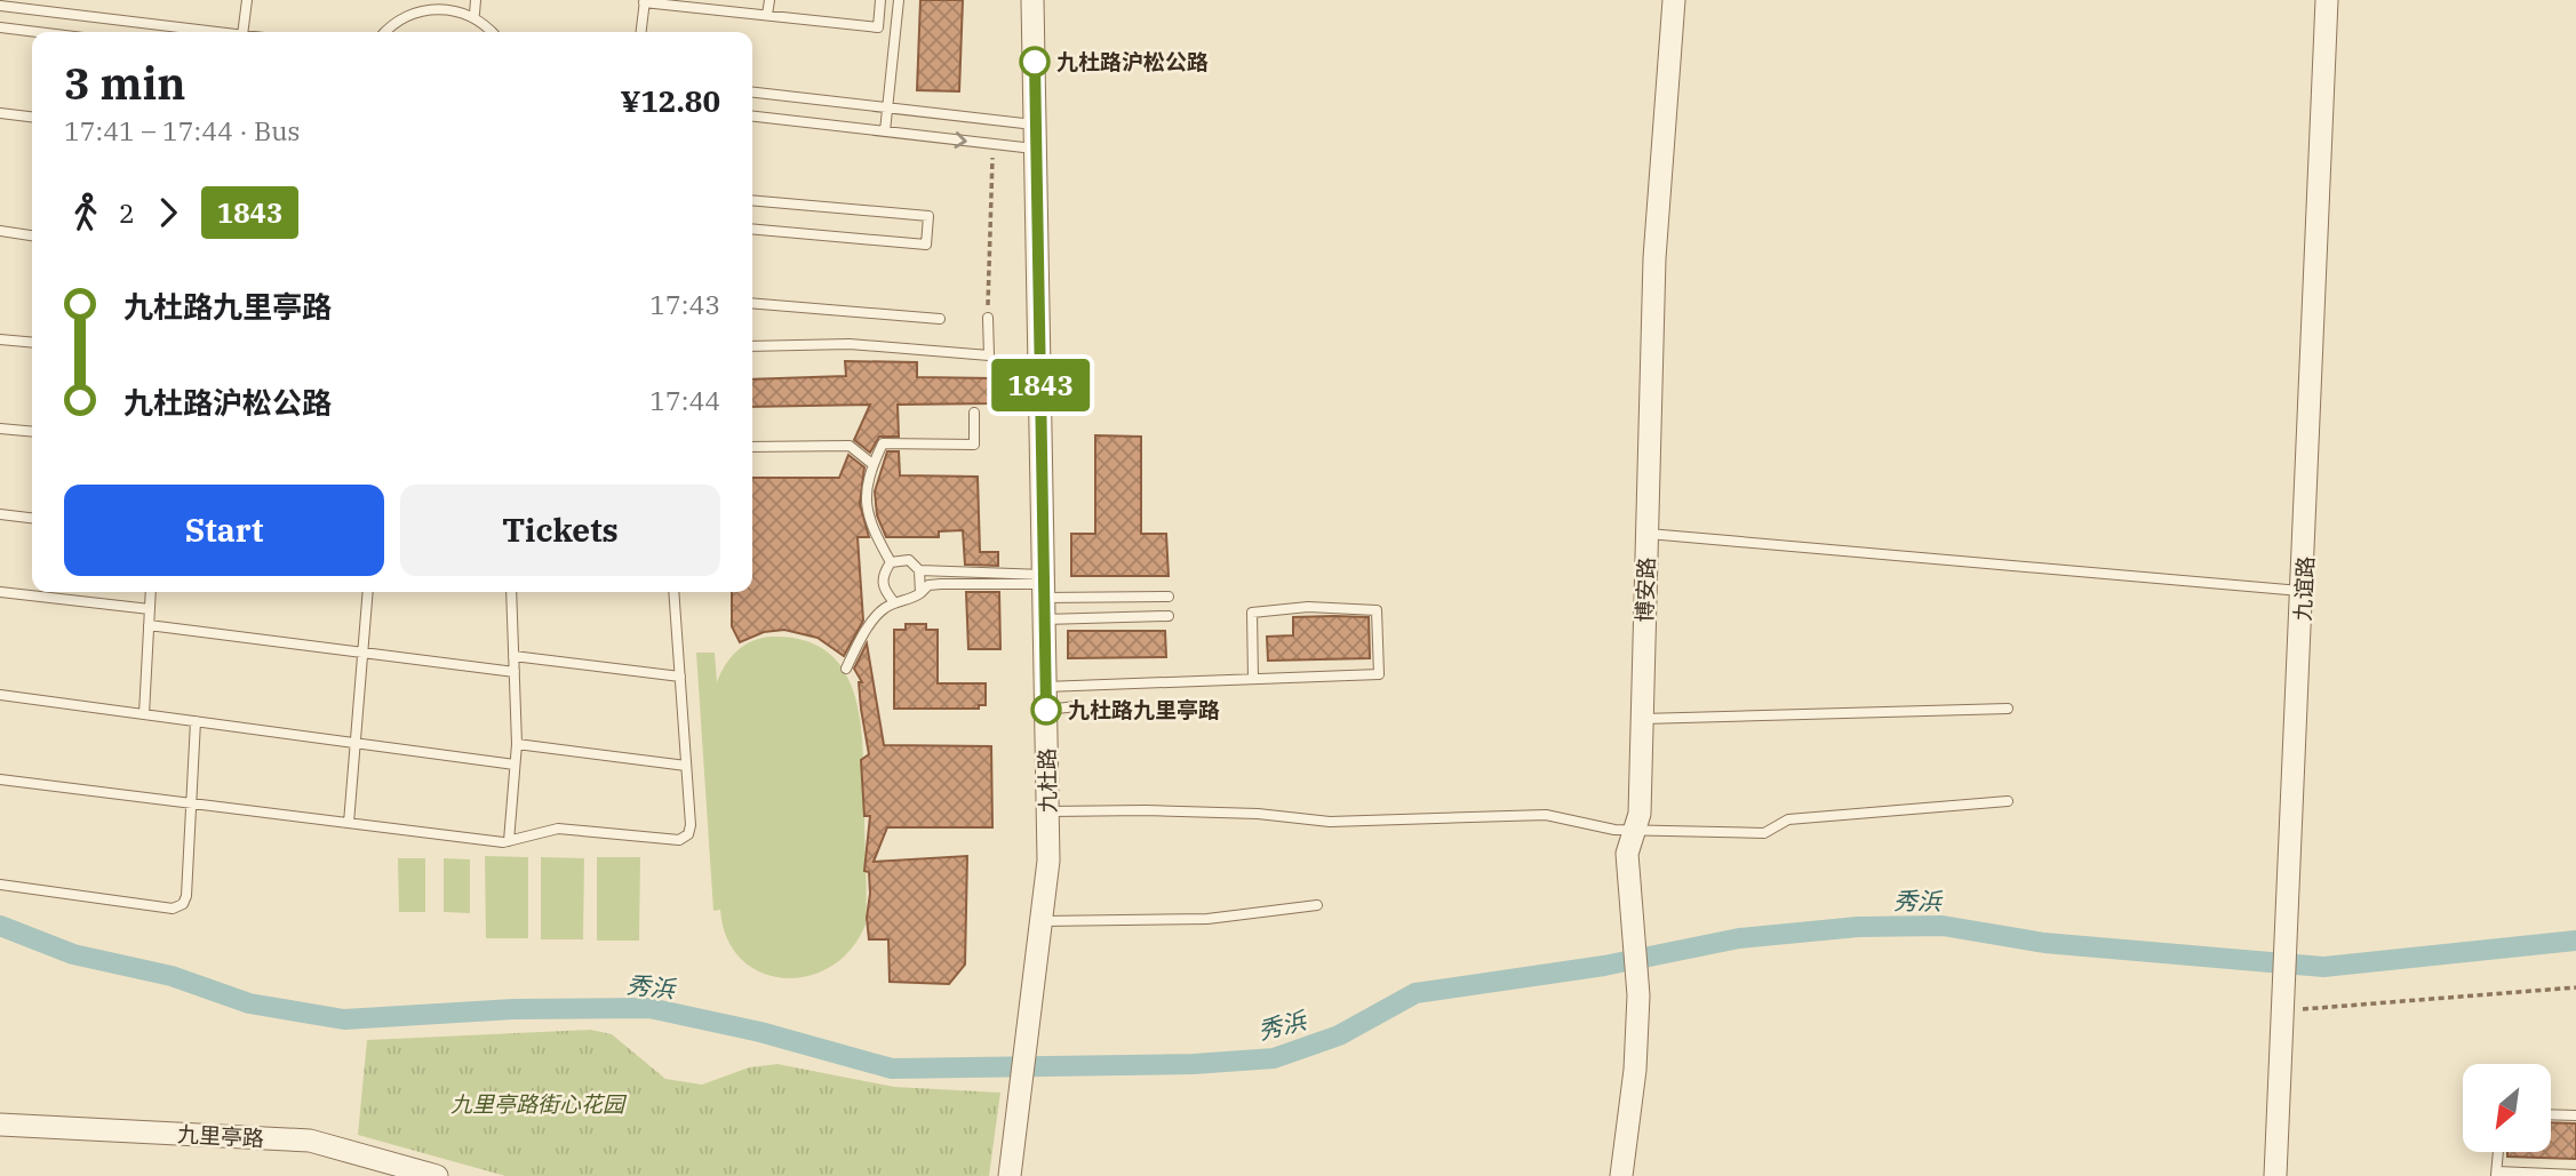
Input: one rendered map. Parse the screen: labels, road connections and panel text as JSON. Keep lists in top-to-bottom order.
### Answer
{
  "streets": {
    "street": [
      "九谊路",
      "博安路",
      "九杜路",
      "九里亭路"
    ]
  },
  "water": ["秀浜"],
  "parks": ["九里亭路街心花园"],
  "places": ["九杜路沪松公路", "九杜路九里亭路"],
  "lines": ["bus line 1843"],
  "north": "bottom left",
  "page": {
    "on_map": "1843",
    "heading": ["3 min", "17:41 – 17:44 · Bus", "¥12.80"],
    "legs": ["2", "1843"],
    "list": [
      {
        "name": "九杜路九里亭路",
        "value": "17:43"
      },
      {
        "name": "九杜路沪松公路",
        "value": "17:44"
      }
    ],
    "buttons": ["Start", "Tickets"]
  }
}
